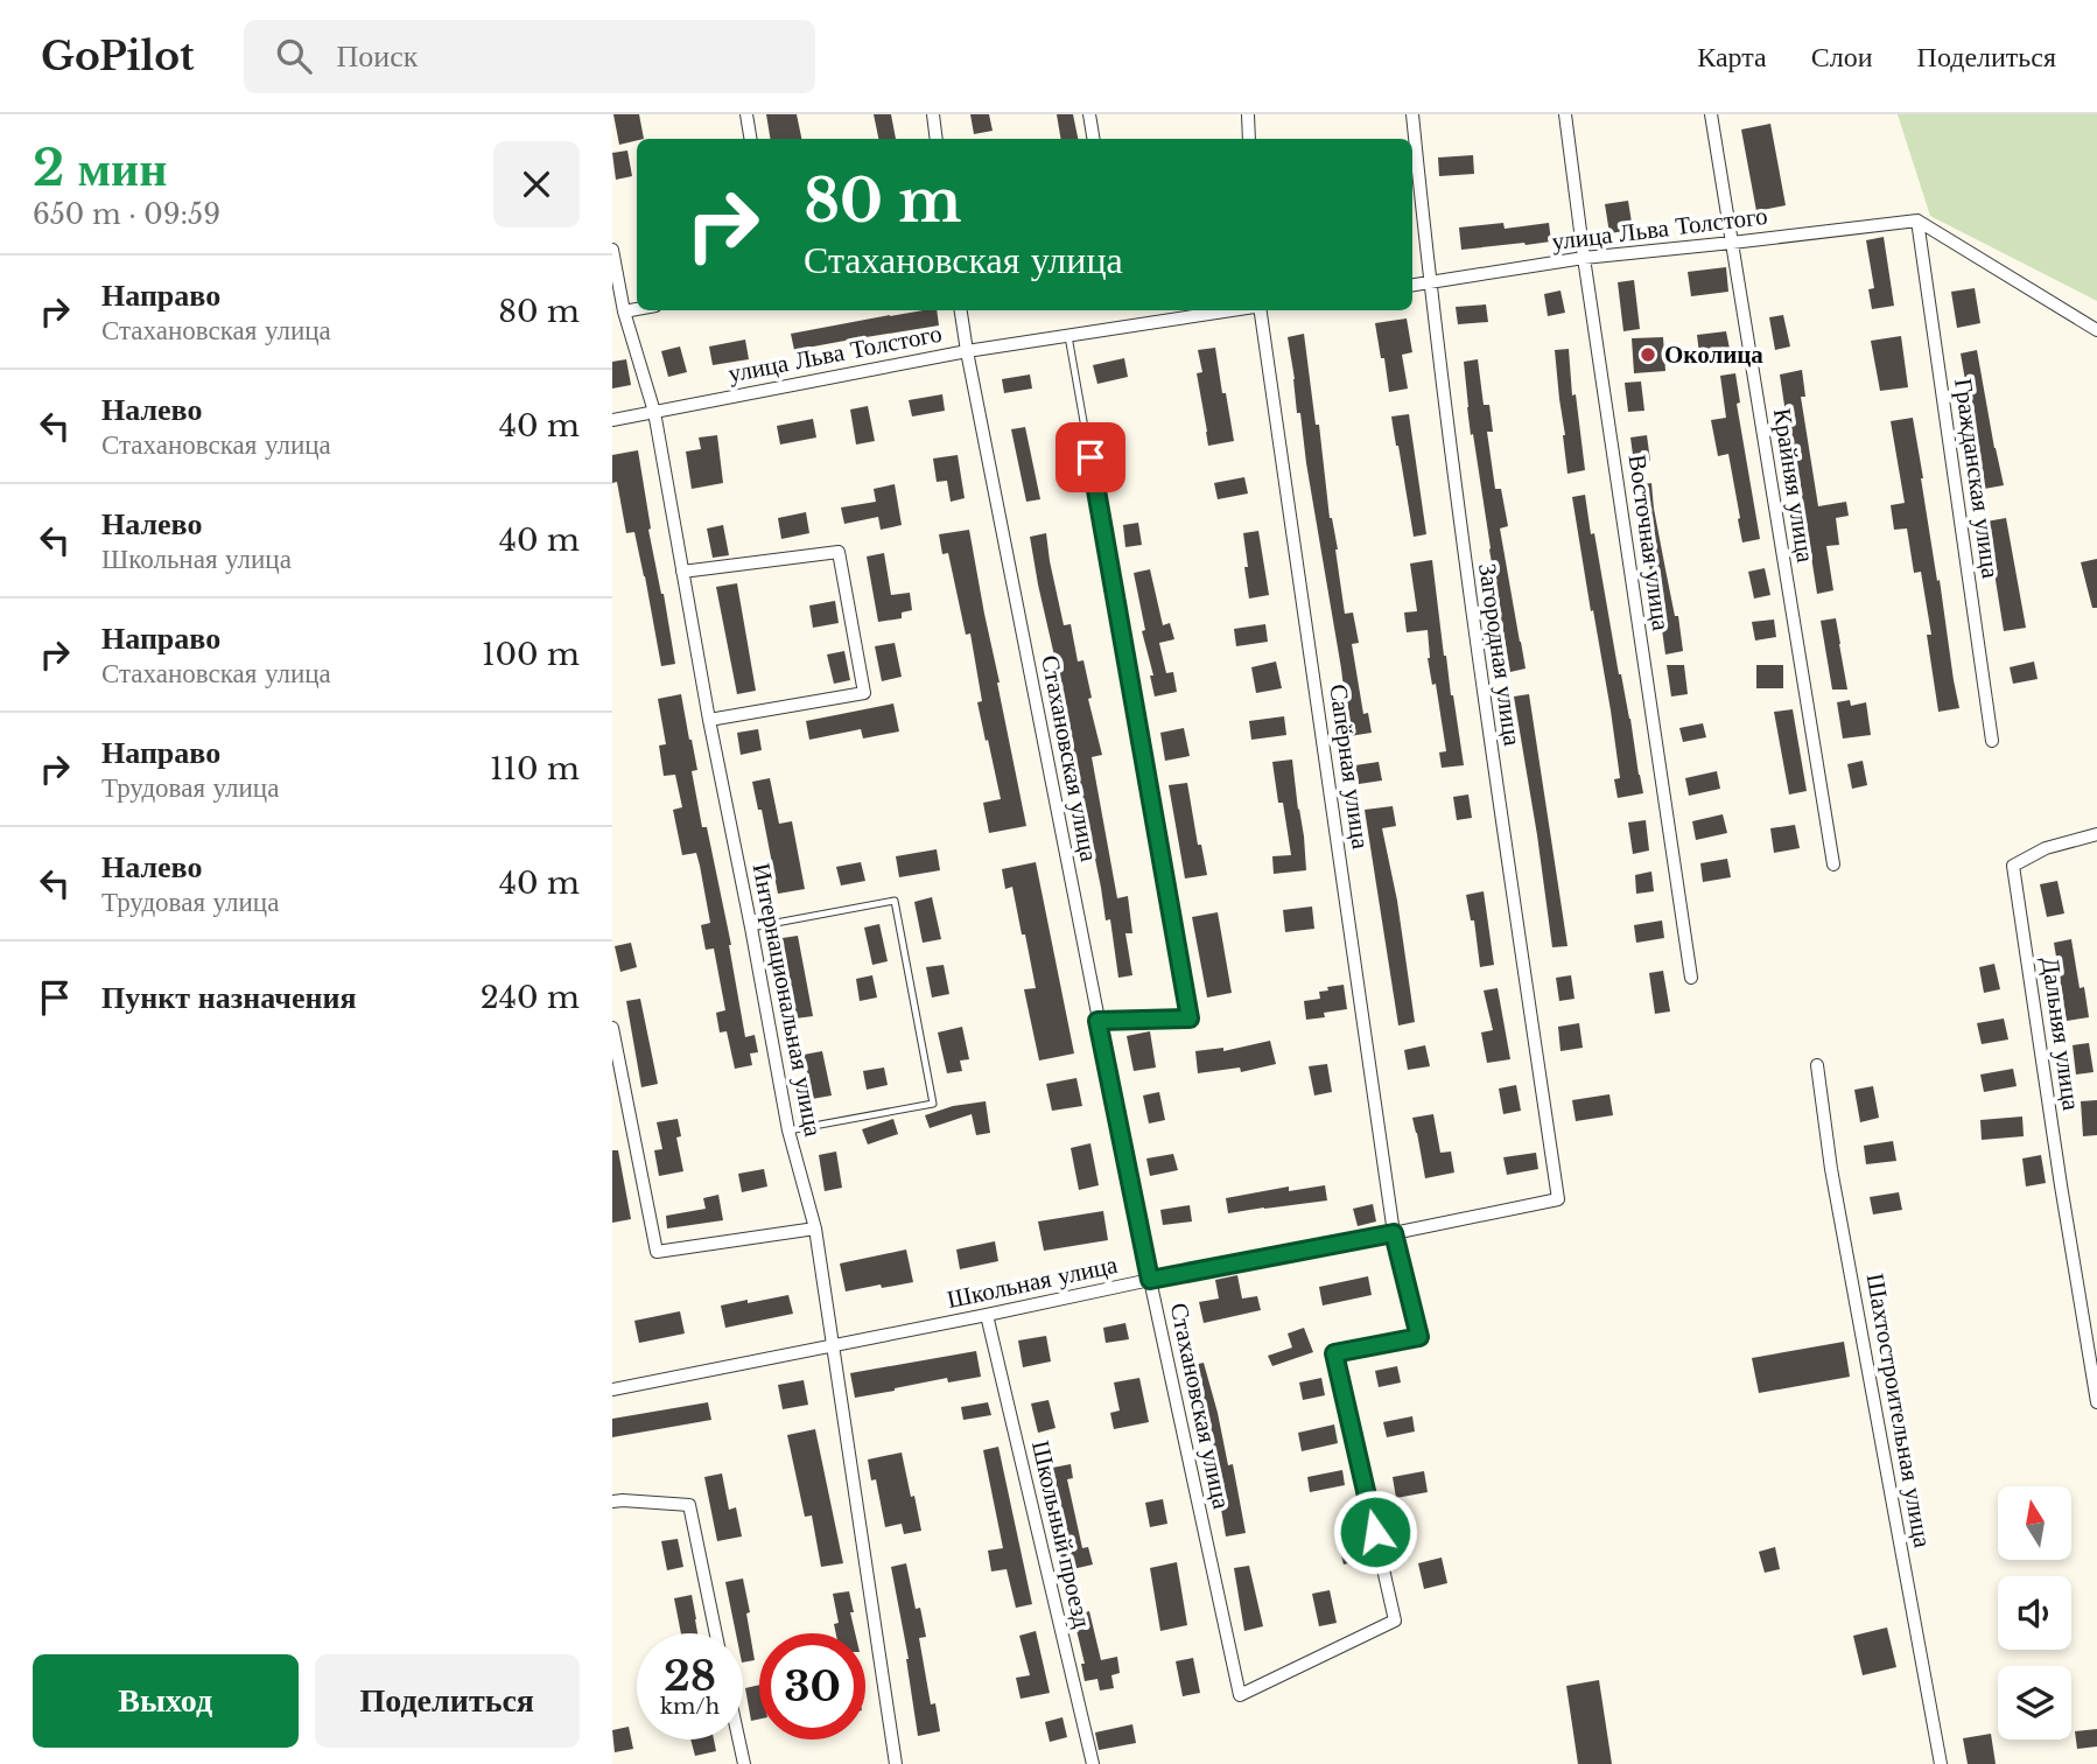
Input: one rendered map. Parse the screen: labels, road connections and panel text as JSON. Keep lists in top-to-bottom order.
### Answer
{
  "streets": {
    "street": [
      "улица Льва Толстого",
      "Гражданская улица",
      "Крайняя улица",
      "Восточная улица",
      "Загородная улица",
      "Стахановская улица",
      "Сапёрная улица",
      "Интернациональная улица",
      "Дальняя улица",
      "Школьная улица",
      "Шахтостроительная улица",
      "Школьный проезд"
    ]
  },
  "crossings": [
    ["улица Льва Толстого", "Гражданская улица"],
    ["улица Льва Толстого", "Крайняя улица"],
    ["улица Льва Толстого", "Восточная улица"],
    ["улица Льва Толстого", "Загородная улица"],
    ["улица Льва Толстого", "Стахановская улица"],
    ["улица Льва Толстого", "Интернациональная улица"],
    ["Загородная улица", "Школьная улица"],
    ["Стахановская улица", "Сапёрная улица"],
    ["Стахановская улица", "Школьная улица"],
    ["Сапёрная улица", "Школьная улица"],
    ["Интернациональная улица", "Школьная улица"],
    ["Школьная улица", "Школьный проезд"]
  ],
  "places": ["Околица"],
  "north": "top",
  "page": {
    "header": "GoPilot",
    "search": "Поиск",
    "nav": ["Карта", "Слои", "Поделиться"],
    "heading": ["2 мин", "650 m · 09:59"],
    "turn": ["80 m", "Стахановская улица"],
    "list": [
      {
        "name": "Направо",
        "note": "Стахановская улица",
        "value": "80 m"
      },
      {
        "name": "Налево",
        "note": "Стахановская улица",
        "value": "40 m"
      },
      {
        "name": "Налево",
        "note": "Школьная улица",
        "value": "40 m"
      },
      {
        "name": "Направо",
        "note": "Стахановская улица",
        "value": "100 m"
      },
      {
        "name": "Направо",
        "note": "Трудовая улица",
        "value": "110 m"
      },
      {
        "name": "Налево",
        "note": "Трудовая улица",
        "value": "40 m"
      },
      {
        "name": "Пункт назначения",
        "value": "240 m"
      }
    ],
    "speed": "28 km/h",
    "limit": "30",
    "buttons": ["Выход", "Поделиться"]
  }
}
